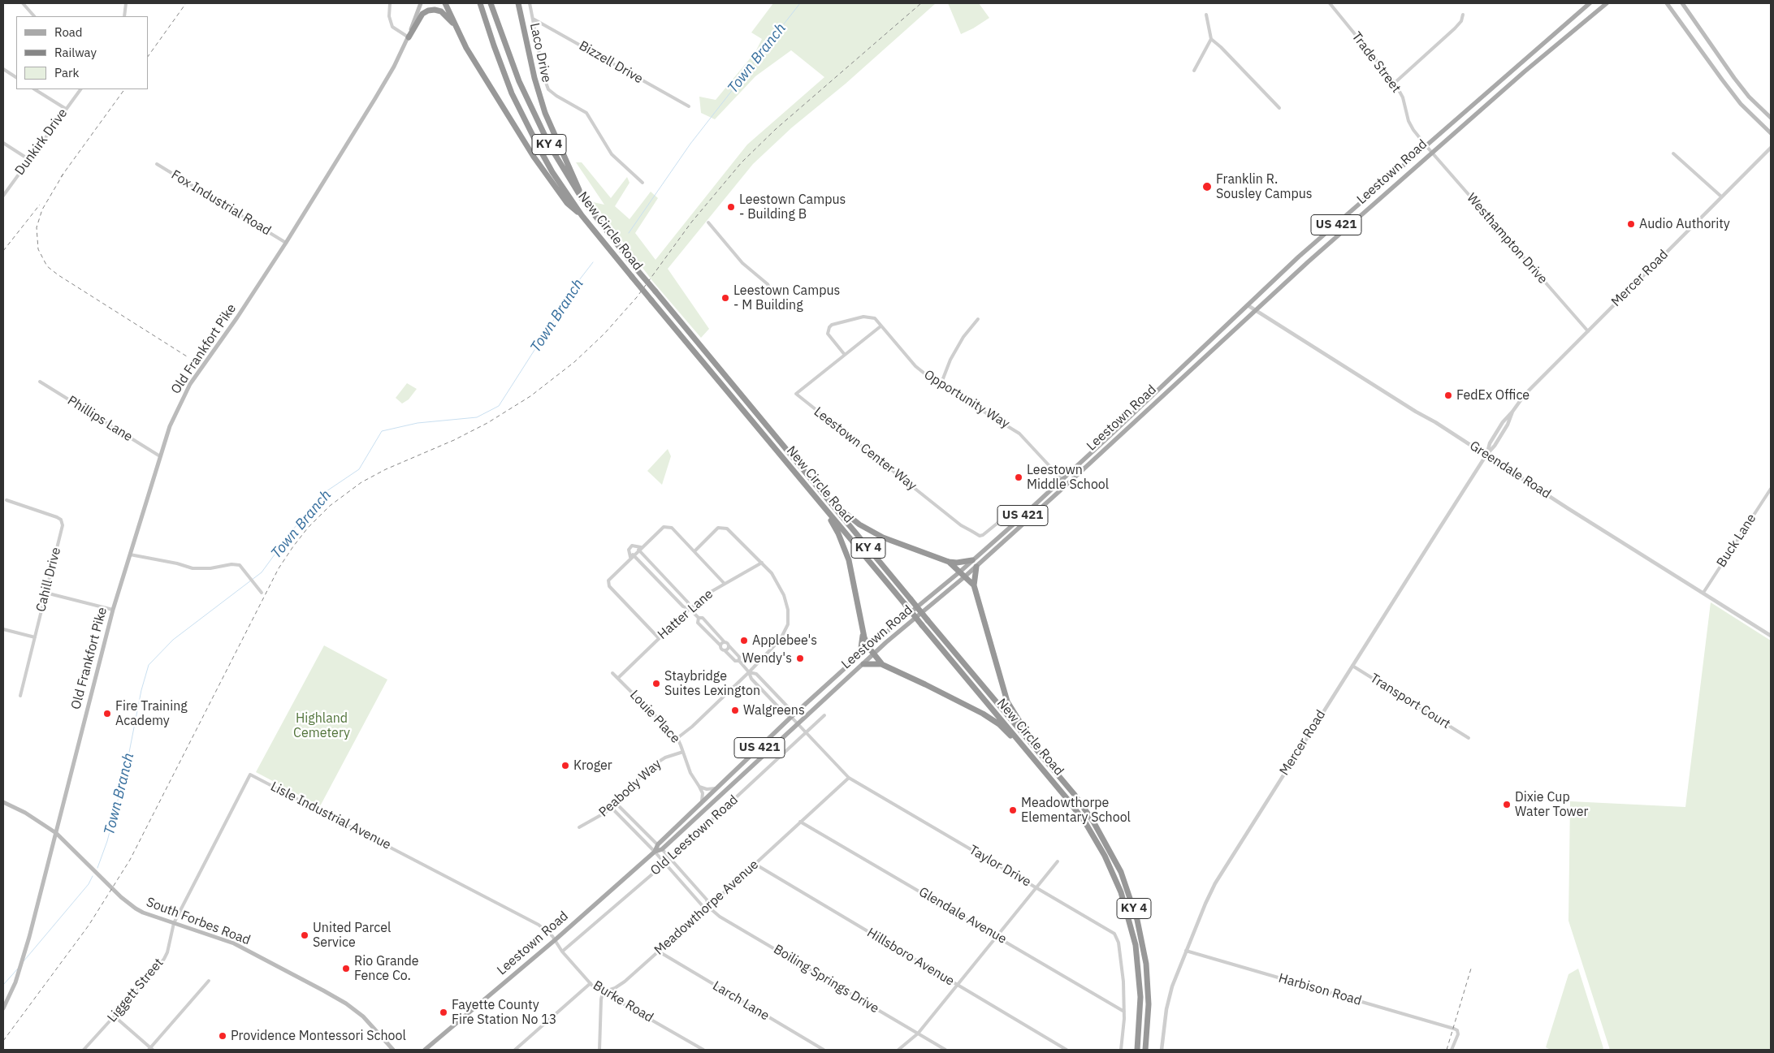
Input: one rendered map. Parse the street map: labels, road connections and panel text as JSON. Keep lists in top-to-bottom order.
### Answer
{
  "streets": {
    "highway": ["KY 4", "New Circle Road"],
    "main road": [
      "Leestown Road",
      "US 421",
      "Old Frankfort Pike",
      "South Forbes Road"
    ],
    "street": [
      "Laco Drive",
      "Bizzell Drive",
      "Trade Street",
      "Dunkirk Drive",
      "Fox Industrial Road",
      "Westhampton Drive",
      "Mercer Road",
      "Opportunity Way",
      "Phillips Lane",
      "Leestown Center Way",
      "Greendale Road",
      "Buck Lane",
      "Cahill Drive",
      "Hatter Lane",
      "Transport Court",
      "Louie Place",
      "Peabody Way",
      "Lisle Industrial Avenue",
      "Old Leestown Road",
      "Taylor Drive",
      "Meadowthorpe Avenue",
      "Glendale Avenue",
      "Hillsboro Avenue",
      "Boiling Springs Drive",
      "Harbison Road",
      "Liggett Street",
      "Larch Lane",
      "Burke Road"
    ]
  },
  "crossings": [
    ["Laco Drive", "Bizzell Drive"],
    ["Trade Street", "Leestown Road"],
    ["Trade Street", "Westhampton Drive"],
    ["Leestown Road", "Westhampton Drive"],
    ["Leestown Road", "Opportunity Way"],
    ["Leestown Road", "Leestown Center Way"],
    ["Leestown Road", "Greendale Road"],
    ["Leestown Road", "Louie Place"],
    ["Leestown Road", "Lisle Industrial Avenue"],
    ["Leestown Road", "Taylor Drive"],
    ["Leestown Road", "Boiling Springs Drive"],
    ["Leestown Road", "Burke Road"],
    ["Fox Industrial Road", "Old Frankfort Pike"],
    ["Westhampton Drive", "Mercer Road"],
    ["Mercer Road", "Greendale Road"],
    ["Mercer Road", "Transport Court"],
    ["Mercer Road", "Harbison Road"],
    ["Old Frankfort Pike", "Phillips Lane"],
    ["Old Frankfort Pike", "South Forbes Road"],
    ["Opportunity Way", "Leestown Center Way"],
    ["Greendale Road", "Buck Lane"],
    ["Hatter Lane", "Louie Place"],
    ["Louie Place", "Peabody Way"],
    ["Peabody Way", "Boiling Springs Drive"],
    ["Lisle Industrial Avenue", "South Forbes Road"],
    ["Lisle Industrial Avenue", "Liggett Street"],
    ["Lisle Industrial Avenue", "Burke Road"],
    ["Old Leestown Road", "Taylor Drive"],
    ["Old Leestown Road", "Boiling Springs Drive"],
    ["Old Leestown Road", "Burke Road"],
    ["Taylor Drive", "Meadowthorpe Avenue"],
    ["Taylor Drive", "Glendale Avenue"],
    ["Meadowthorpe Avenue", "Glendale Avenue"],
    ["Meadowthorpe Avenue", "Hillsboro Avenue"],
    ["Meadowthorpe Avenue", "Boiling Springs Drive"],
    ["Meadowthorpe Avenue", "Larch Lane"],
    ["Meadowthorpe Avenue", "Burke Road"],
    ["South Forbes Road", "Liggett Street"]
  ],
  "water": ["Town Branch"],
  "parks": ["Highland Cemetery"],
  "places": [
    "Franklin R. Sousley Campus",
    "Leestown Campus - Building B",
    "Audio Authority",
    "Leestown Campus - M Building",
    "FedEx Office",
    "Leestown Middle School",
    "Applebee's",
    "Wendy's",
    "Staybridge Suites Lexington",
    "Walgreens",
    "Fire Training Academy",
    "Kroger",
    "Dixie Cup Water Tower",
    "Meadowthorpe Elementary School",
    "United Parcel Service",
    "Rio Grande Fence Co.",
    "Fayette County Fire Station No 13",
    "Providence Montessori School"
  ],
  "legend": ["Road", "Railway", "Park"]
}
